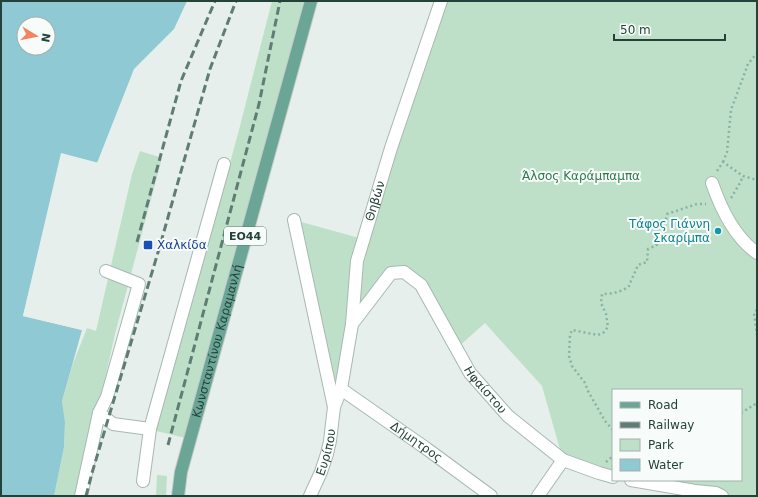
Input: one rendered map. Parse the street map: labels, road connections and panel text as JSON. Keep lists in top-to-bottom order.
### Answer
{
  "streets": {
    "main road": ["ΕΟ44", "Κωνσταντίνου Καραμανλή"],
    "street": [
      "Θηβών",
      "Ηφαίστου",
      "Δήμητρος",
      "Ευρίπου"
    ]
  },
  "crossings": [
    ["Θηβών", "Ηφαίστου"],
    ["Θηβών", "Δήμητρος"],
    ["Θηβών", "Ευρίπου"]
  ],
  "parks": ["Άλσος Καράμπαμπα"],
  "places": {
    "other": ["Τάφος Γιάννη Σκαρίμπα"],
    "transit": ["Χαλκίδα"]
  },
  "legend": [
    "Road",
    "Railway",
    "Park",
    "Water"
  ],
  "scale_bar": "50 m",
  "north": "right"
}
